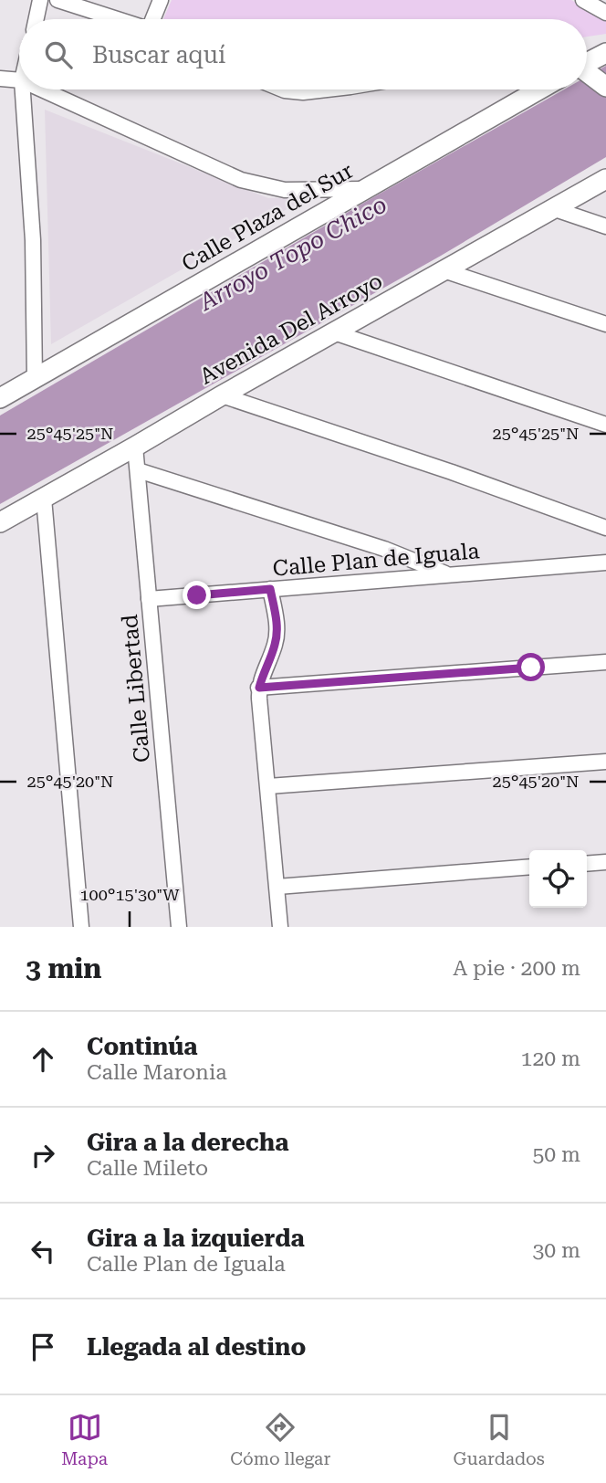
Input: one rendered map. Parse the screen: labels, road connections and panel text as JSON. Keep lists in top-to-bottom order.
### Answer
{
  "streets": {
    "street": [
      "Calle Plaza del Sur",
      "Avenida Del Arroyo",
      "Calle Plan de Iguala",
      "Calle Libertad"
    ]
  },
  "crossings": [
    ["Avenida Del Arroyo", "Calle Libertad"],
    ["Calle Plan de Iguala", "Calle Libertad"]
  ],
  "water": ["Arroyo Topo Chico"],
  "page": {
    "search": "Buscar aquí",
    "heading": ["3 min", "A pie · 200 m"],
    "list": [
      ["Continúa", "Calle Maronia", "120 m"],
      ["Gira a la derecha", "Calle Mileto", "50 m"],
      ["Gira a la izquierda", "Calle Plan de Iguala", "30 m"],
      "Llegada al destino"
    ],
    "nav": ["Mapa", "Cómo llegar", "Guardados"]
  },
  "coordinates": ["25°45'25\"N", "25°45'20\"N", "100°15'30\"W"]
}
